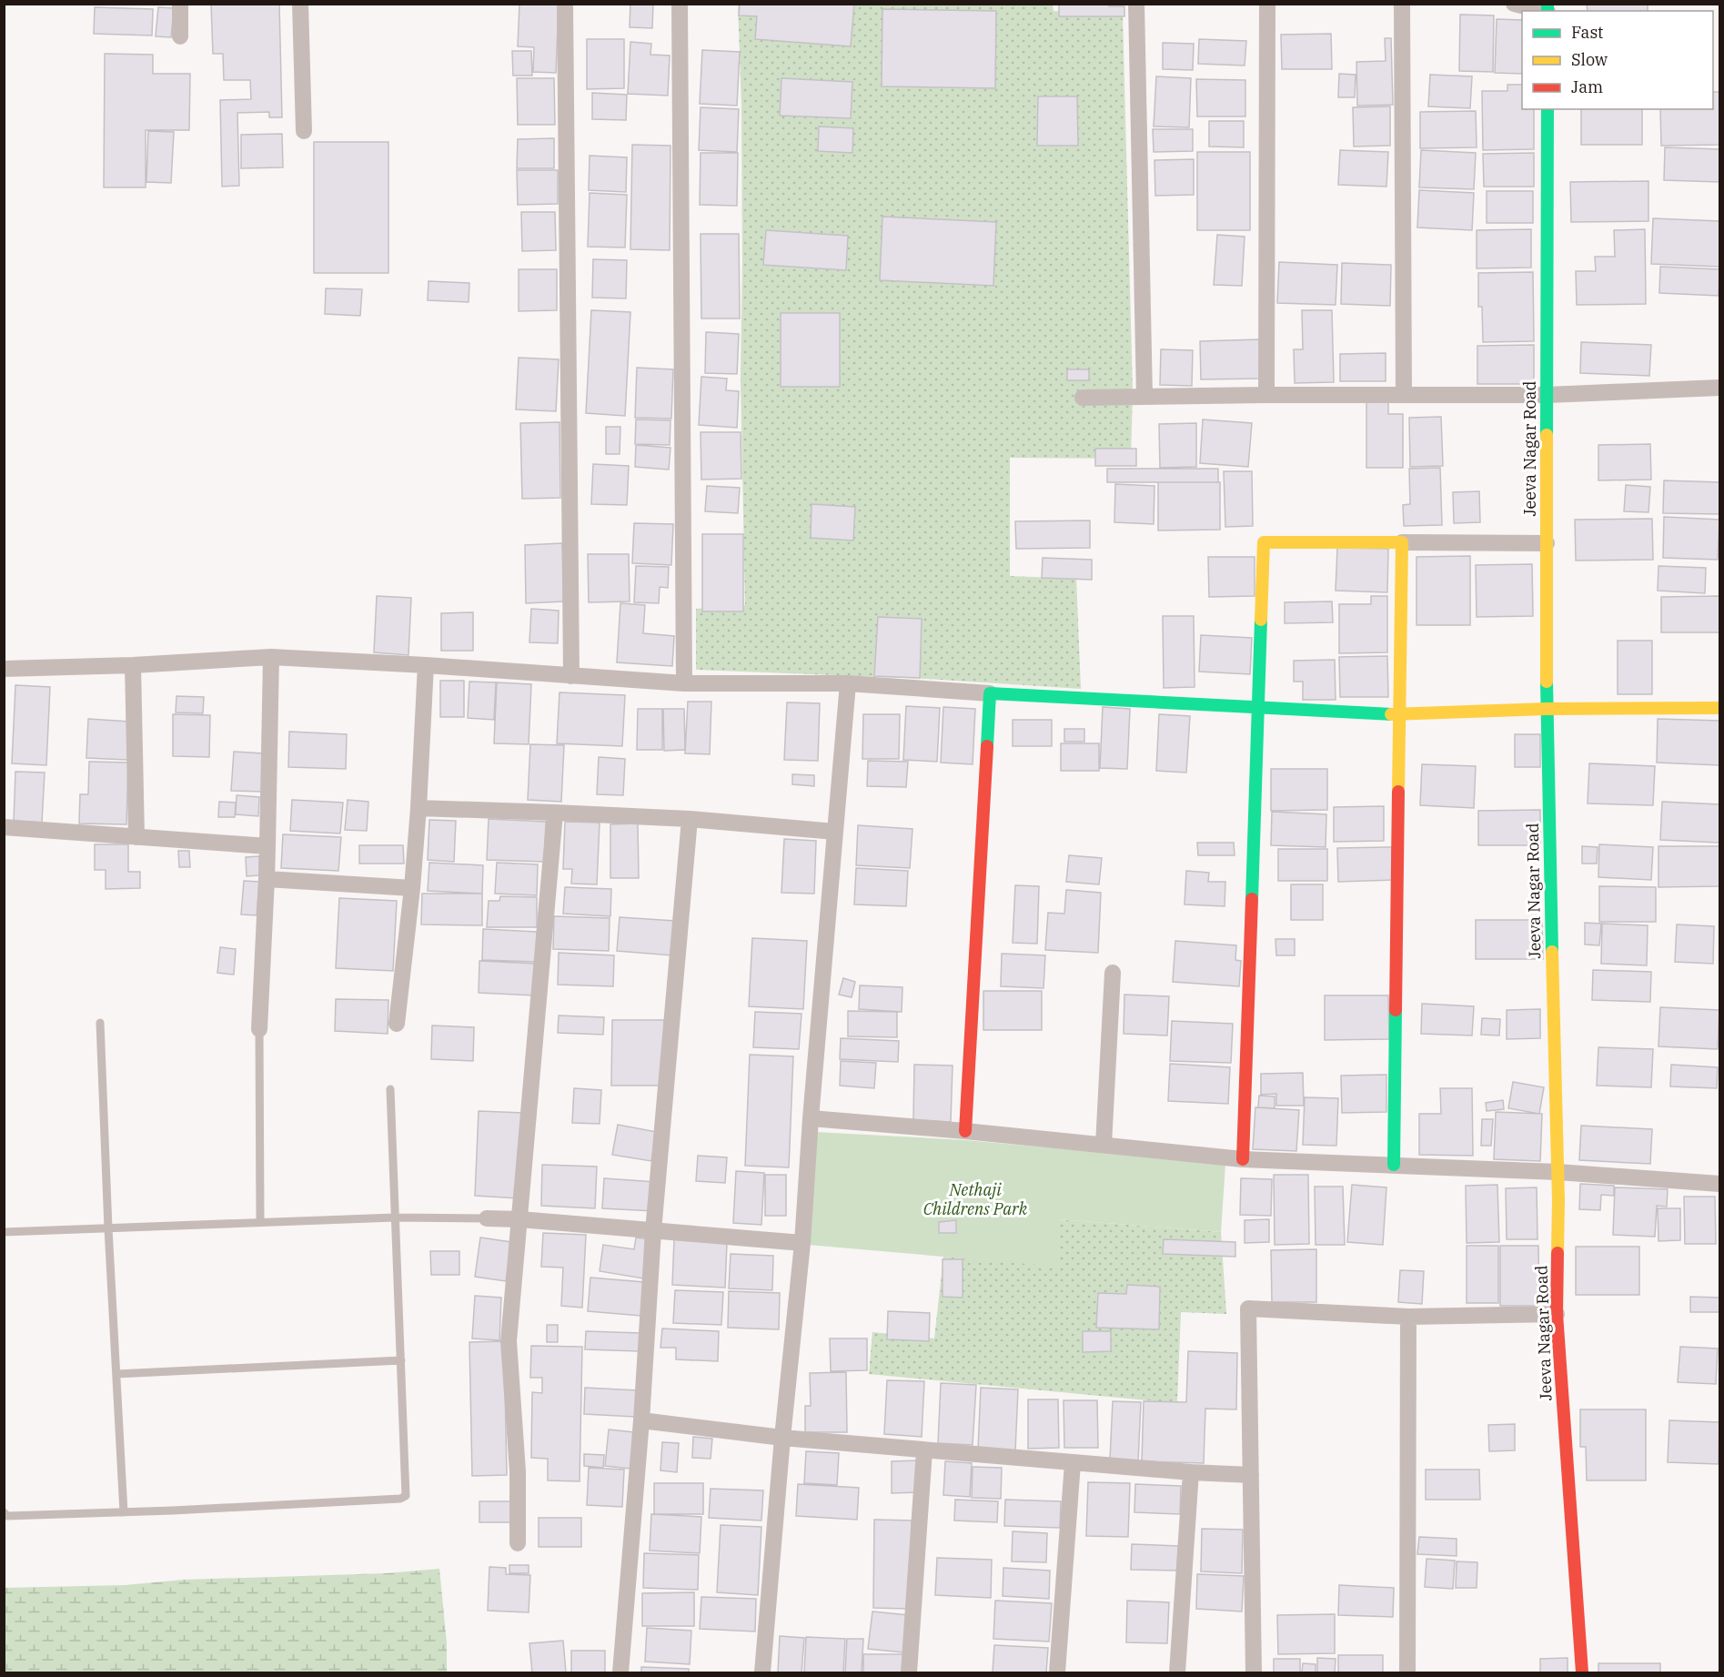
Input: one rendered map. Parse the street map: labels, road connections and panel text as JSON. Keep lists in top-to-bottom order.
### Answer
{
  "streets": {
    "street": ["Jeeva Nagar Road"]
  },
  "parks": ["Nethaji Childrens Park"],
  "legend": ["Fast", "Slow", "Jam"]
}
